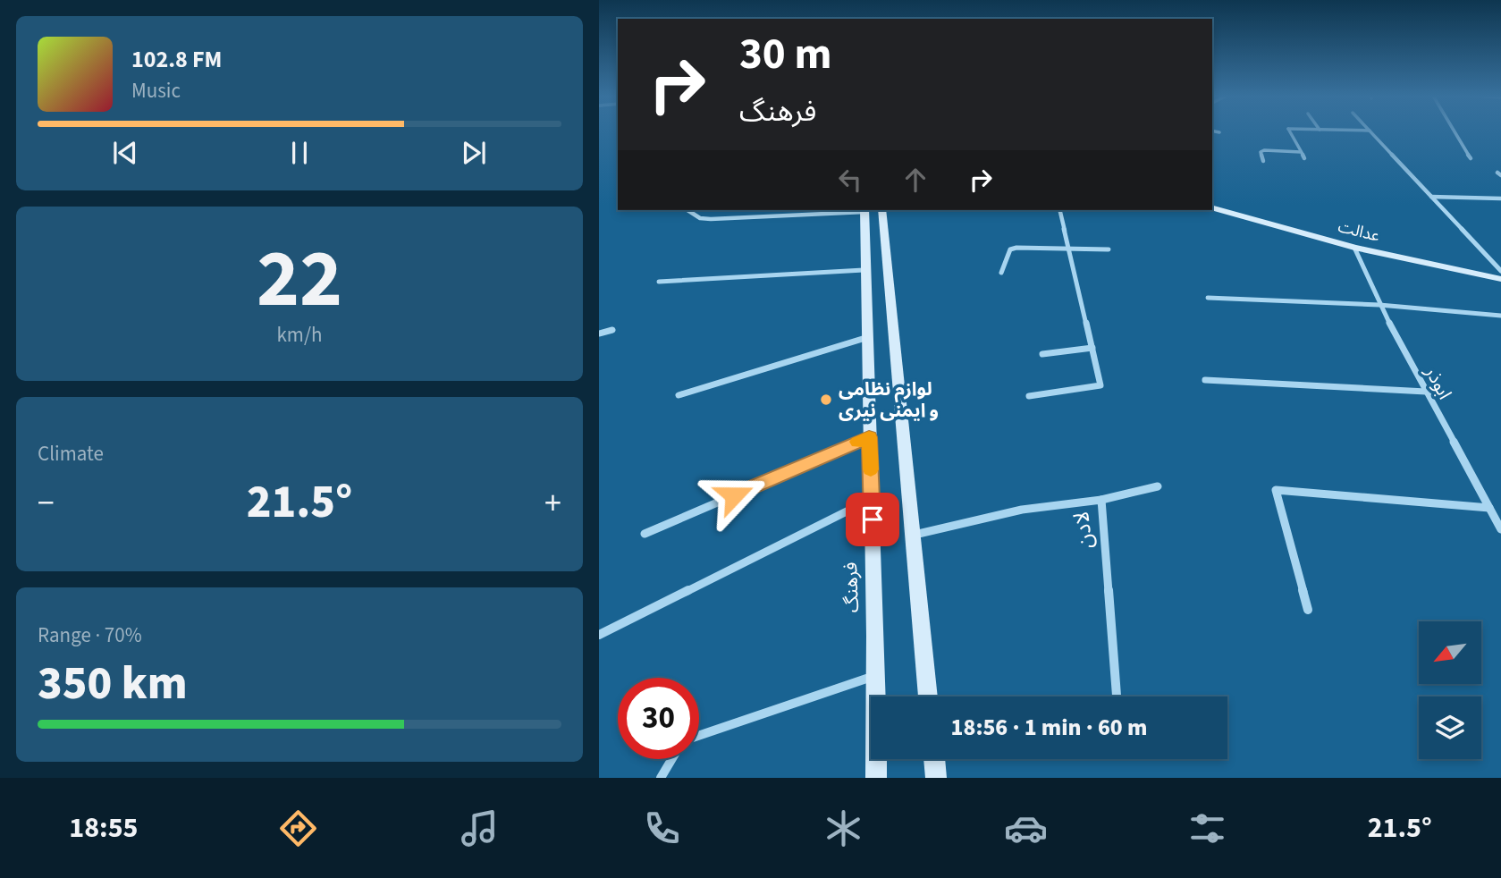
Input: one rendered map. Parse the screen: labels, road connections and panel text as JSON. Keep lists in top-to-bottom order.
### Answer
{
  "streets": {
    "street": [
      "عدالت",
      "ابوذر",
      "لادن",
      "فرهنگ"
    ]
  },
  "crossings": [
    ["عدالت", "ابوذر"]
  ],
  "places": ["لوازم نظامی و ایمنی نیری"],
  "north": "bottom left",
  "page": {
    "turn": ["30 m", "فرهنگ"],
    "song": ["102.8 FM", "Music"],
    "tile": [
      ["22", "km/h"],
      "Climate",
      ["Range · 70%", "350 km"]
    ],
    "heat": ["−", "21.5°", "+"],
    "limit": "30",
    "trip": "18:56 · 1 min · 60 m",
    "tabs": ["18:55", "21.5°"]
  }
}
